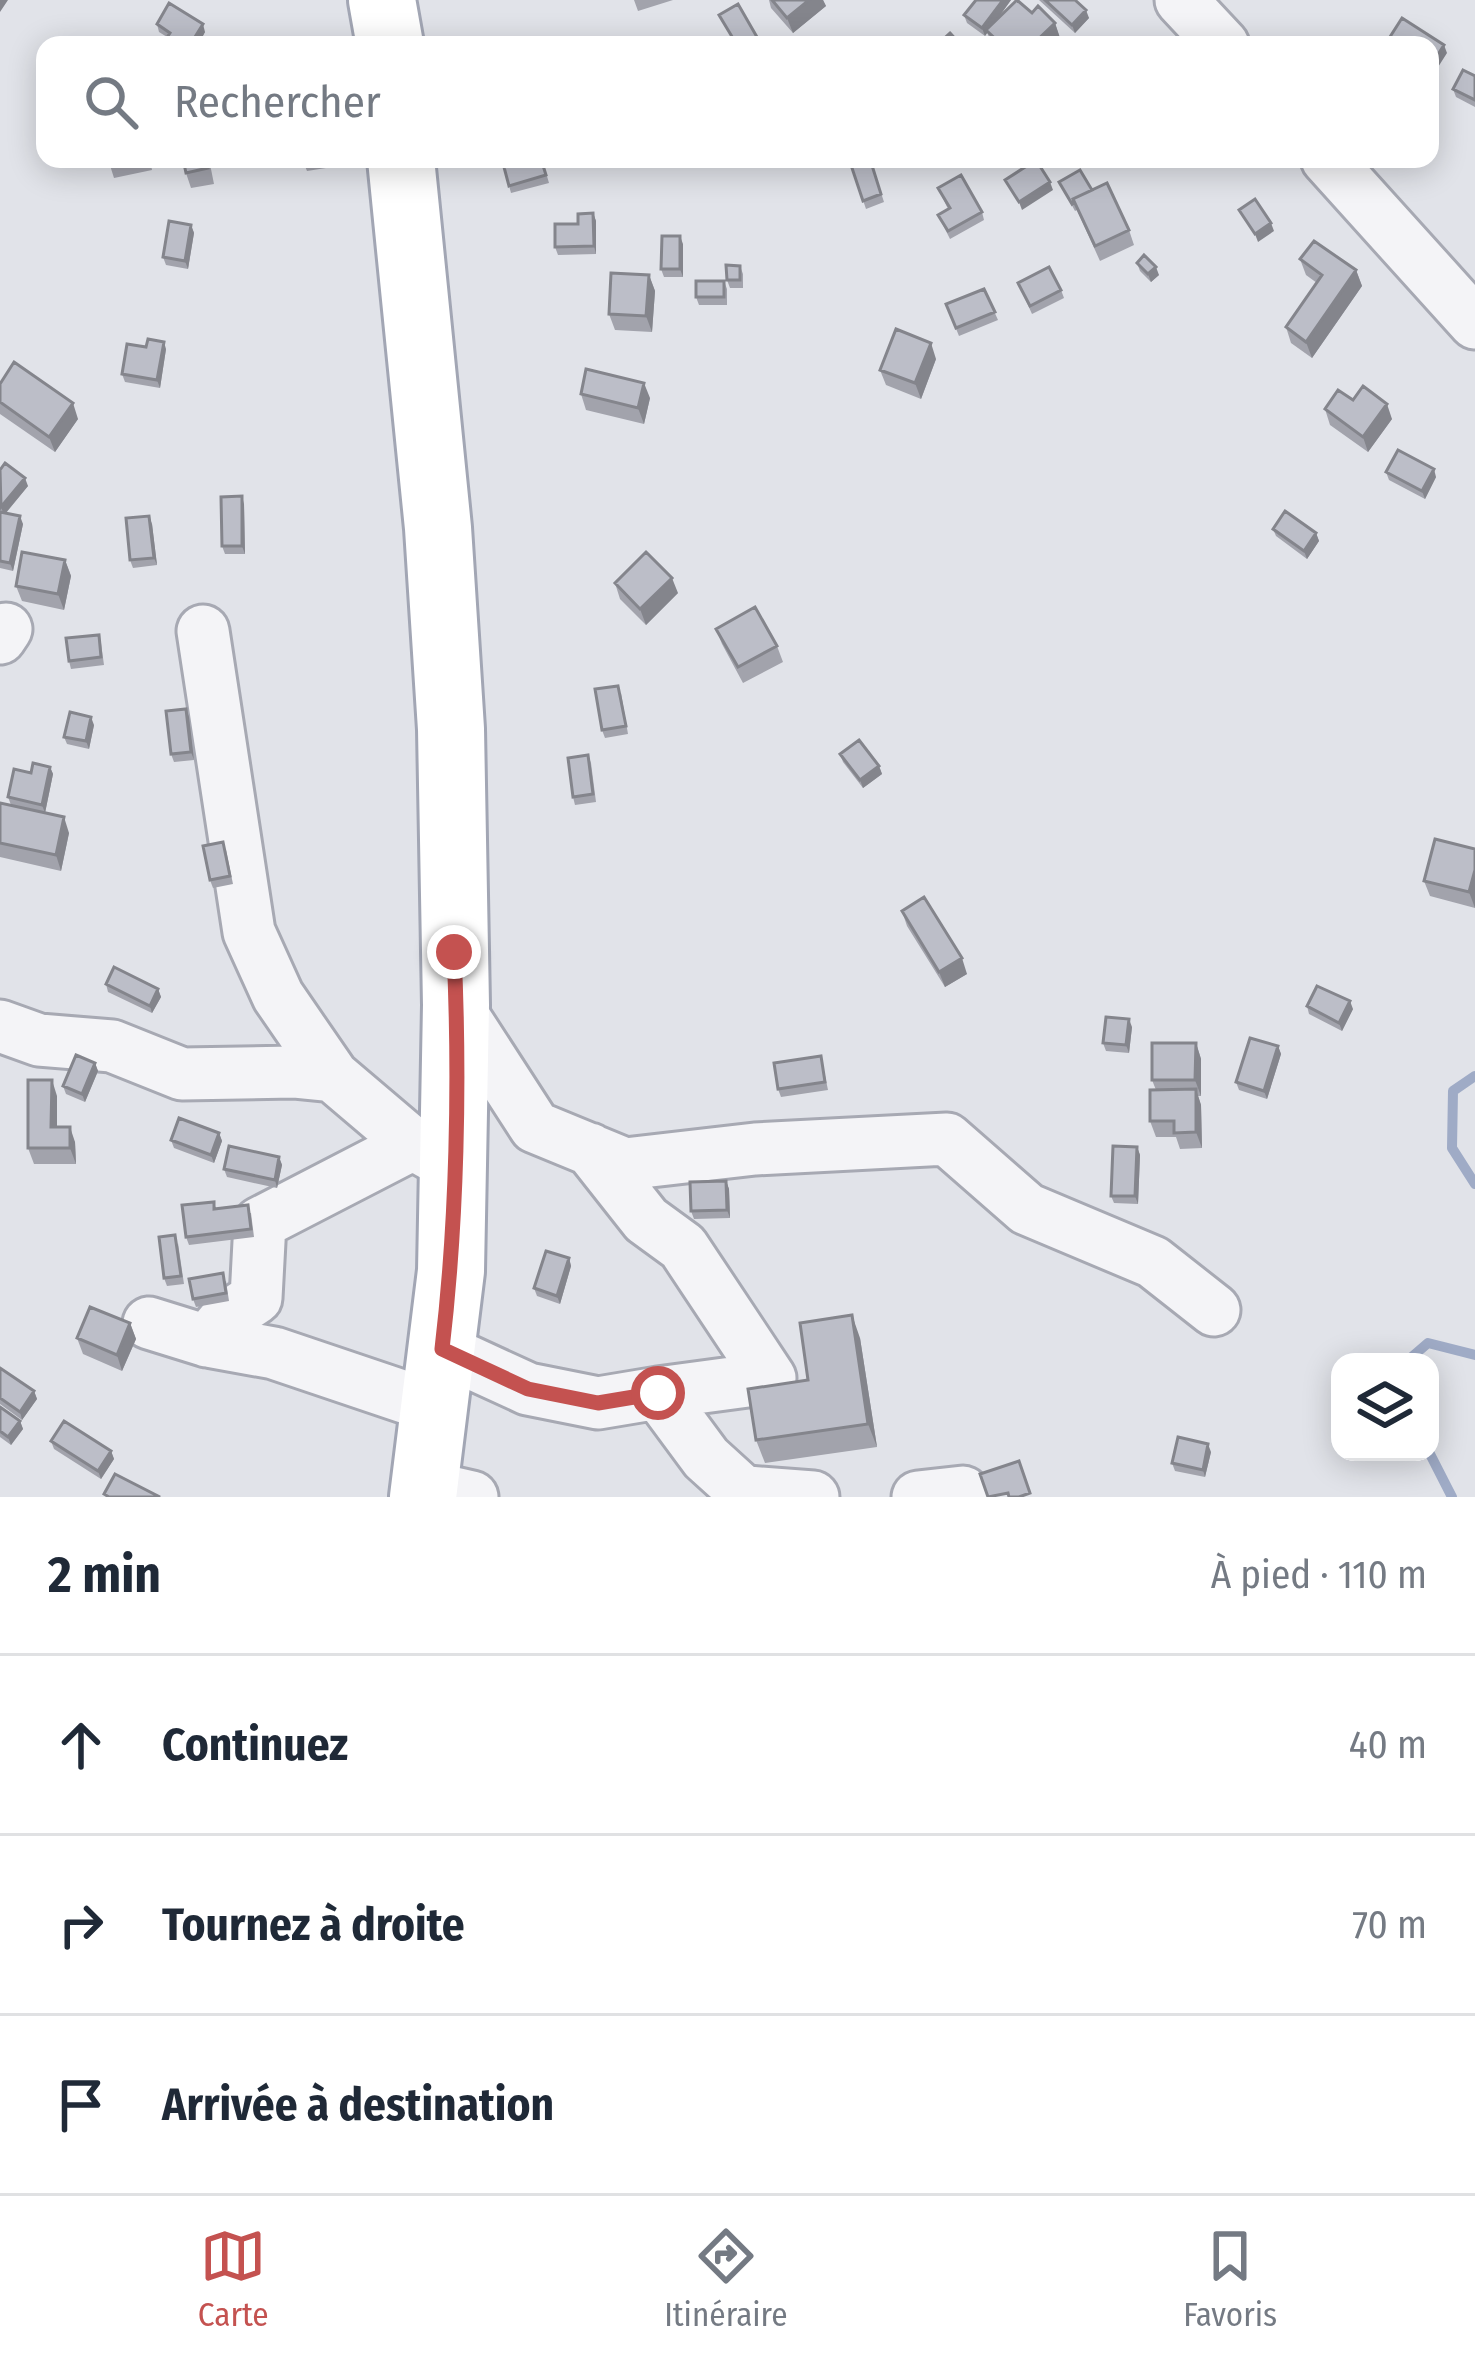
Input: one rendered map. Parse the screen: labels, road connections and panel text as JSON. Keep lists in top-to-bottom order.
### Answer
{
  "page": {
    "search": "Rechercher",
    "heading": ["2 min", "À pied · 110 m"],
    "list": [
      ["Continuez", "40 m"],
      ["Tournez à droite", "70 m"],
      "Arrivée à destination"
    ],
    "nav": ["Carte", "Itinéraire", "Favoris"]
  }
}
